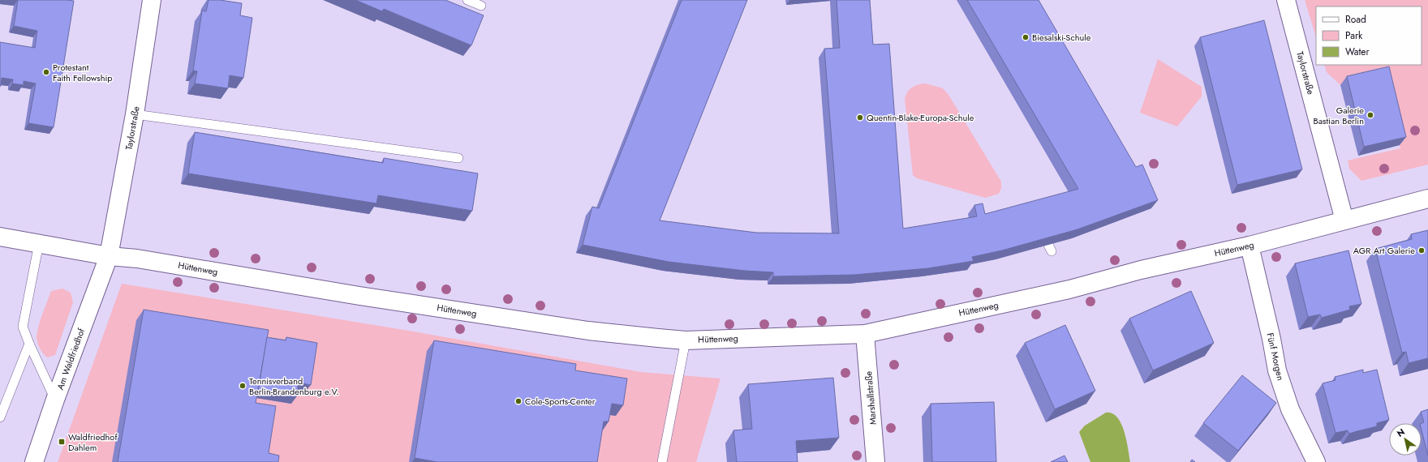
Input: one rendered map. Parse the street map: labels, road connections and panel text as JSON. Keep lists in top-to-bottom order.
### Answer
{
  "streets": {
    "main road": [
      "Taylorstraße",
      "Hüttenweg",
      "Fünf Morgen",
      "Am Waldfriedhof",
      "Marshallstraße"
    ]
  },
  "crossings": [
    ["Taylorstraße", "Hüttenweg"],
    ["Taylorstraße", "Am Waldfriedhof"],
    ["Hüttenweg", "Fünf Morgen"],
    ["Hüttenweg", "Am Waldfriedhof"],
    ["Hüttenweg", "Marshallstraße"]
  ],
  "places": {
    "other": [
      "Biesalski-Schule",
      "Protestant Faith Fellowship",
      "Galerie Bastian Berlin",
      "Quentin-Blake-Europa-Schule",
      "AGR Art Galerie",
      "Tennisverband Berlin-Brandenburg e.V.",
      "Cole-Sports-Center"
    ],
    "transit": ["Waldfriedhof Dahlem"]
  },
  "legend": ["Road", "Park", "Water"],
  "north": "top left"
}
